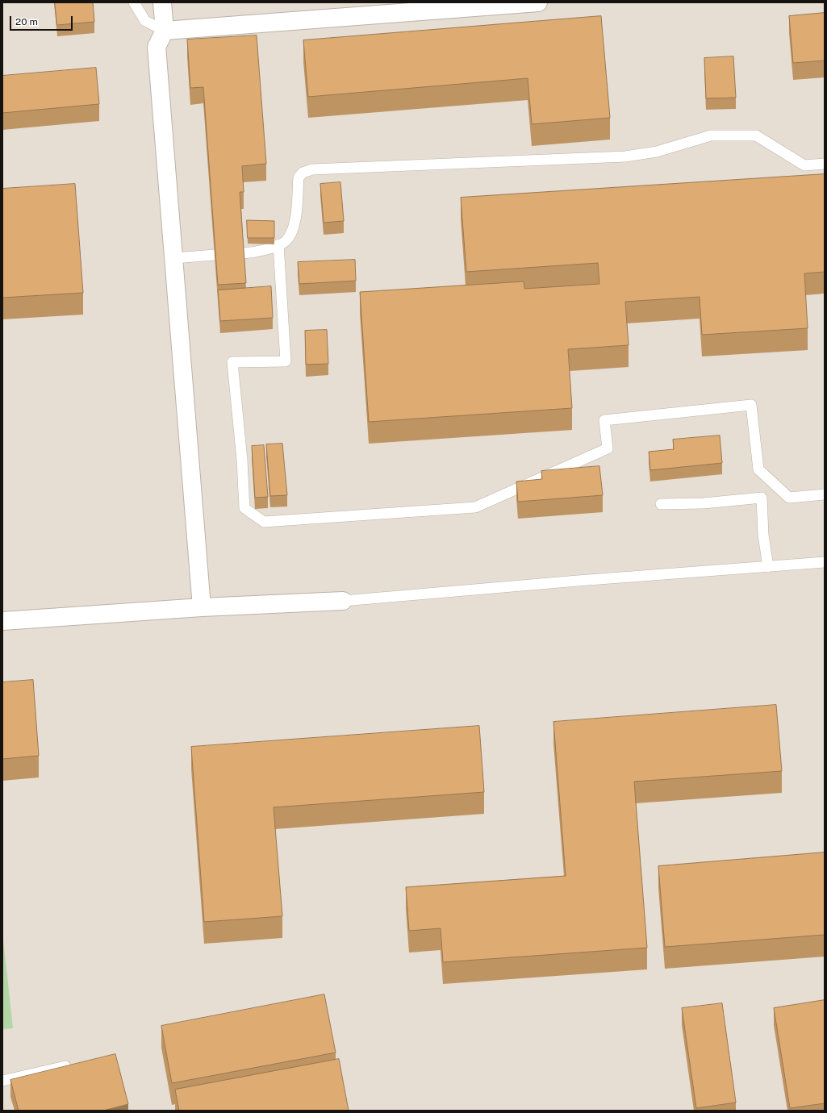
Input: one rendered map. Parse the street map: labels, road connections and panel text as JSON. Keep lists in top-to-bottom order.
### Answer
{
  "scale_bar": "20 m"
}
